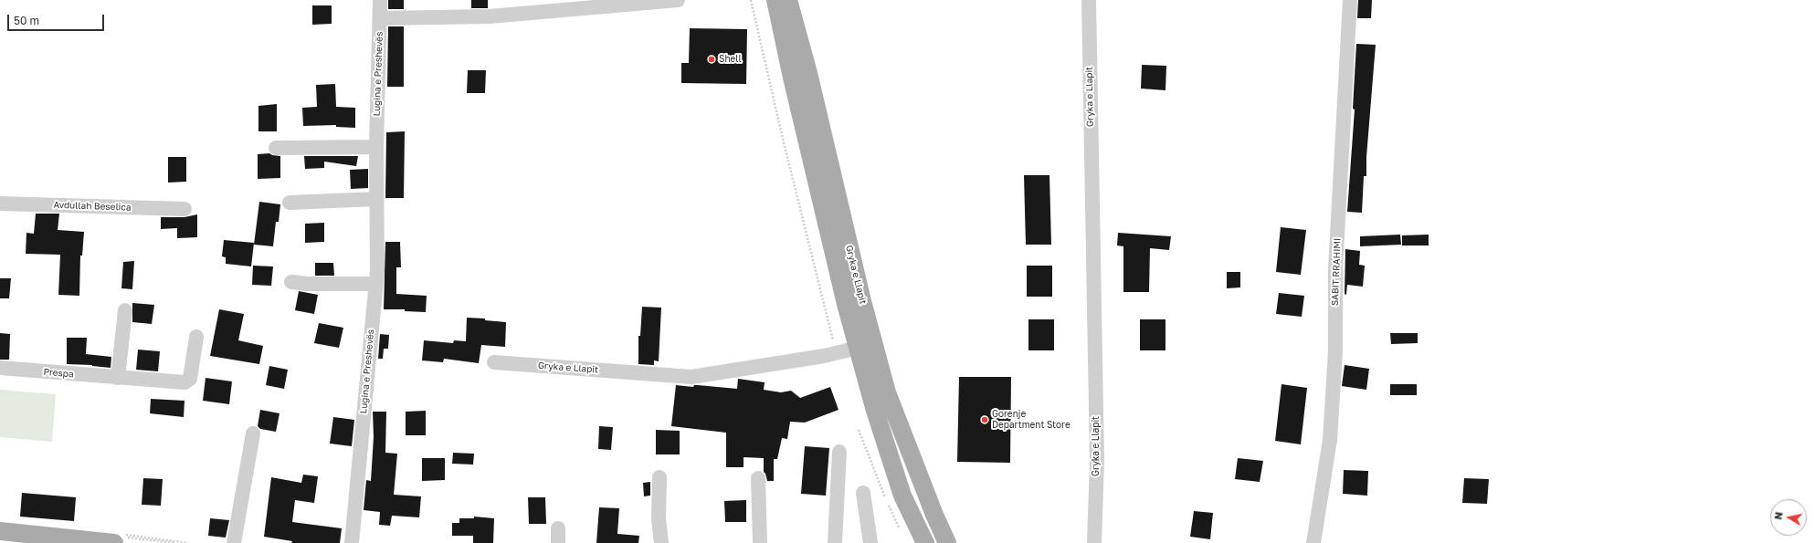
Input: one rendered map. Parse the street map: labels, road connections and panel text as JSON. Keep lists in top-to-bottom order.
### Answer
{
  "streets": {
    "main road": ["Gryka e Llapit"],
    "street": [
      "Lugina e Preshevës",
      "Avdullah Beselica",
      "SABIT RRAHIMI",
      "Prespa"
    ]
  },
  "places": ["Shell", "Gorenje Department Store"],
  "scale_bar": "50 m",
  "north": "left"
}
